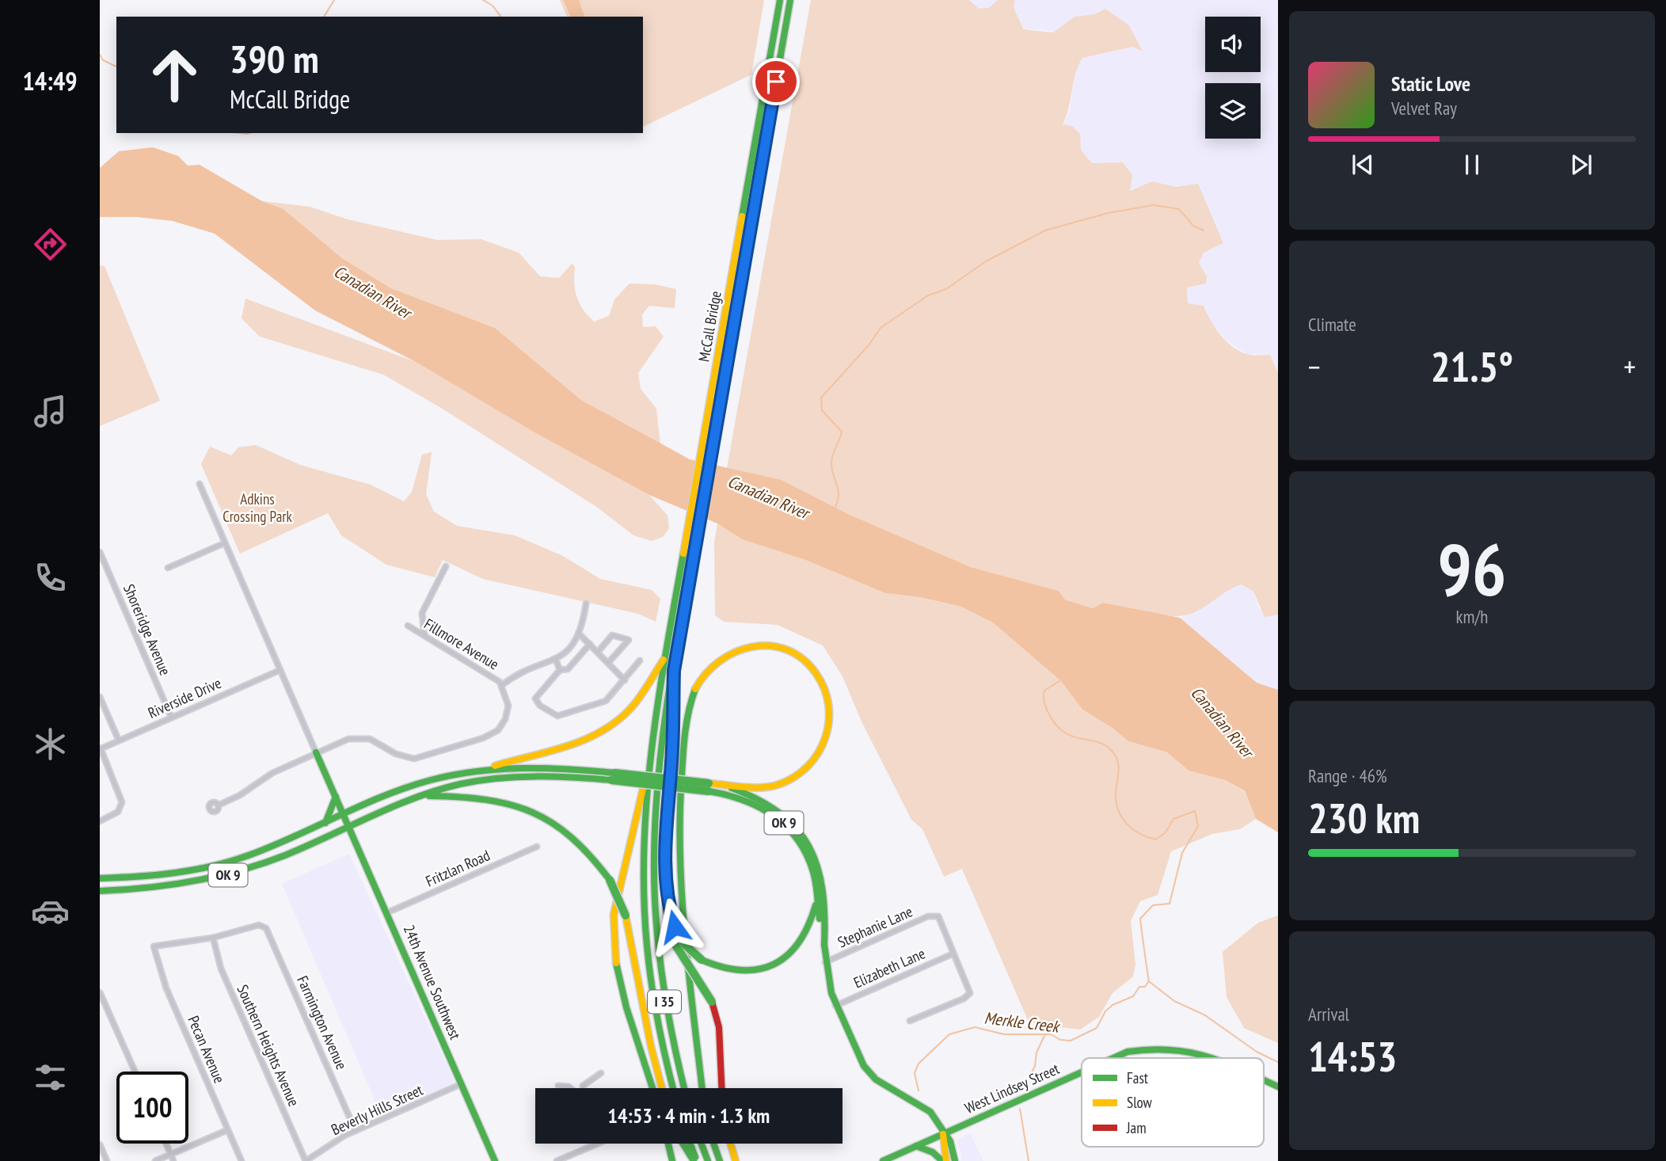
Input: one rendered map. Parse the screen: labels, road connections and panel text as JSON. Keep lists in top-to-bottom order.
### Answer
{
  "streets": {
    "main road": [
      "McCall Bridge",
      "OK 9",
      "24th Avenue Southwest",
      "I 35",
      "West Lindsey Street"
    ],
    "street": [
      "Shoreridge Avenue",
      "Fillmore Avenue",
      "Riverside Drive",
      "Fritzlan Road",
      "Stephanie Lane",
      "Elizabeth Lane",
      "Farmington Avenue",
      "Southern Heights Avenue",
      "Pecan Avenue",
      "Beverly Hills Street"
    ]
  },
  "crossings": [
    ["McCall Bridge", "OK 9"],
    ["McCall Bridge", "I 35"],
    ["Shoreridge Avenue", "Riverside Drive"],
    ["OK 9", "24th Avenue Southwest"],
    ["OK 9", "I 35"],
    ["Fritzlan Road", "24th Avenue Southwest"],
    ["Stephanie Lane", "Elizabeth Lane"],
    ["24th Avenue Southwest", "Beverly Hills Street"],
    ["Farmington Avenue", "Southern Heights Avenue"],
    ["Farmington Avenue", "Pecan Avenue"],
    ["Farmington Avenue", "Beverly Hills Street"],
    ["Southern Heights Avenue", "Pecan Avenue"],
    ["Southern Heights Avenue", "Beverly Hills Street"]
  ],
  "water": ["Canadian River", "Merkle Creek"],
  "parks": ["Adkins Crossing Park"],
  "legend": ["Fast", "Slow", "Jam"],
  "page": {
    "tabs": "14:49",
    "turn": ["390 m", "McCall Bridge"],
    "song": ["Static Love", "Velvet Ray"],
    "tile": [
      "Climate",
      ["96", "km/h"],
      ["Range · 46%", "230 km"],
      ["Arrival", "14:53"]
    ],
    "heat": ["−", "21.5°", "+"],
    "limit": "100",
    "trip": "14:53 · 4 min · 1.3 km"
  }
}
